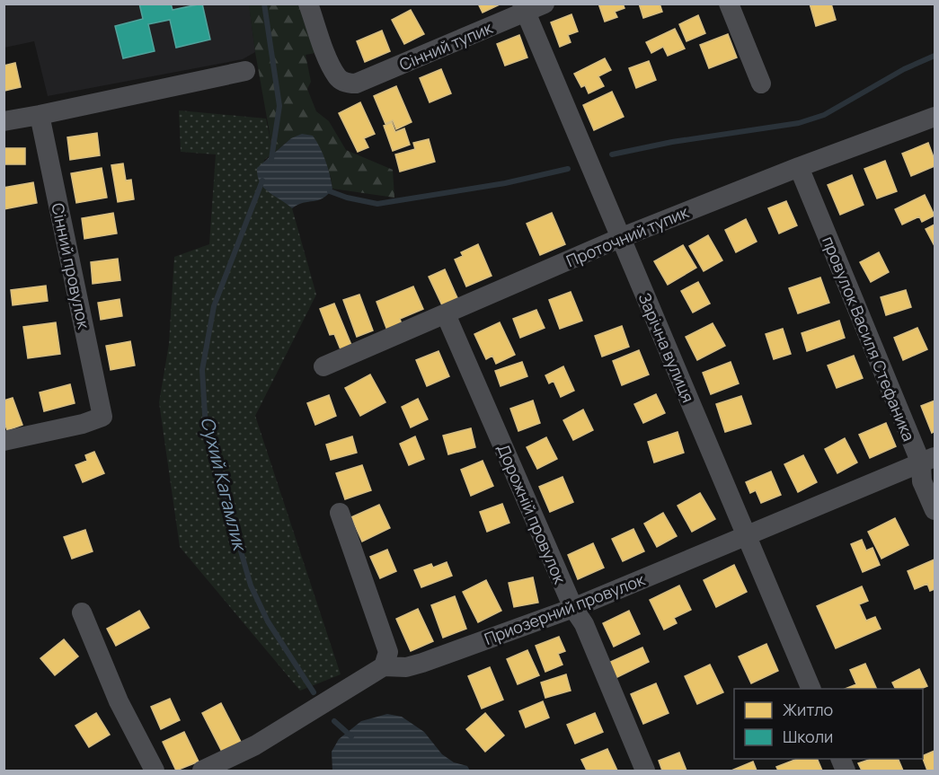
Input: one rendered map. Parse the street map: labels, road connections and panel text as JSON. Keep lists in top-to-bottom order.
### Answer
{
  "streets": {
    "street": [
      "Сінний тупик",
      "Проточний тупик",
      "Сінний провулок",
      "провулок Василя Стефаника",
      "Зарічна вулиця",
      "Дорожній провулок",
      "Приозерний провулок"
    ]
  },
  "crossings": [
    ["Сінний тупик", "Зарічна вулиця"],
    ["Проточний тупик", "провулок Василя Стефаника"],
    ["Проточний тупик", "Зарічна вулиця"],
    ["Проточний тупик", "Дорожній провулок"],
    ["провулок Василя Стефаника", "Приозерний провулок"],
    ["Зарічна вулиця", "Приозерний провулок"],
    ["Дорожній провулок", "Приозерний провулок"]
  ],
  "water": ["Сухий Кагамлик"],
  "legend": ["Житло", "Школи"]
}
